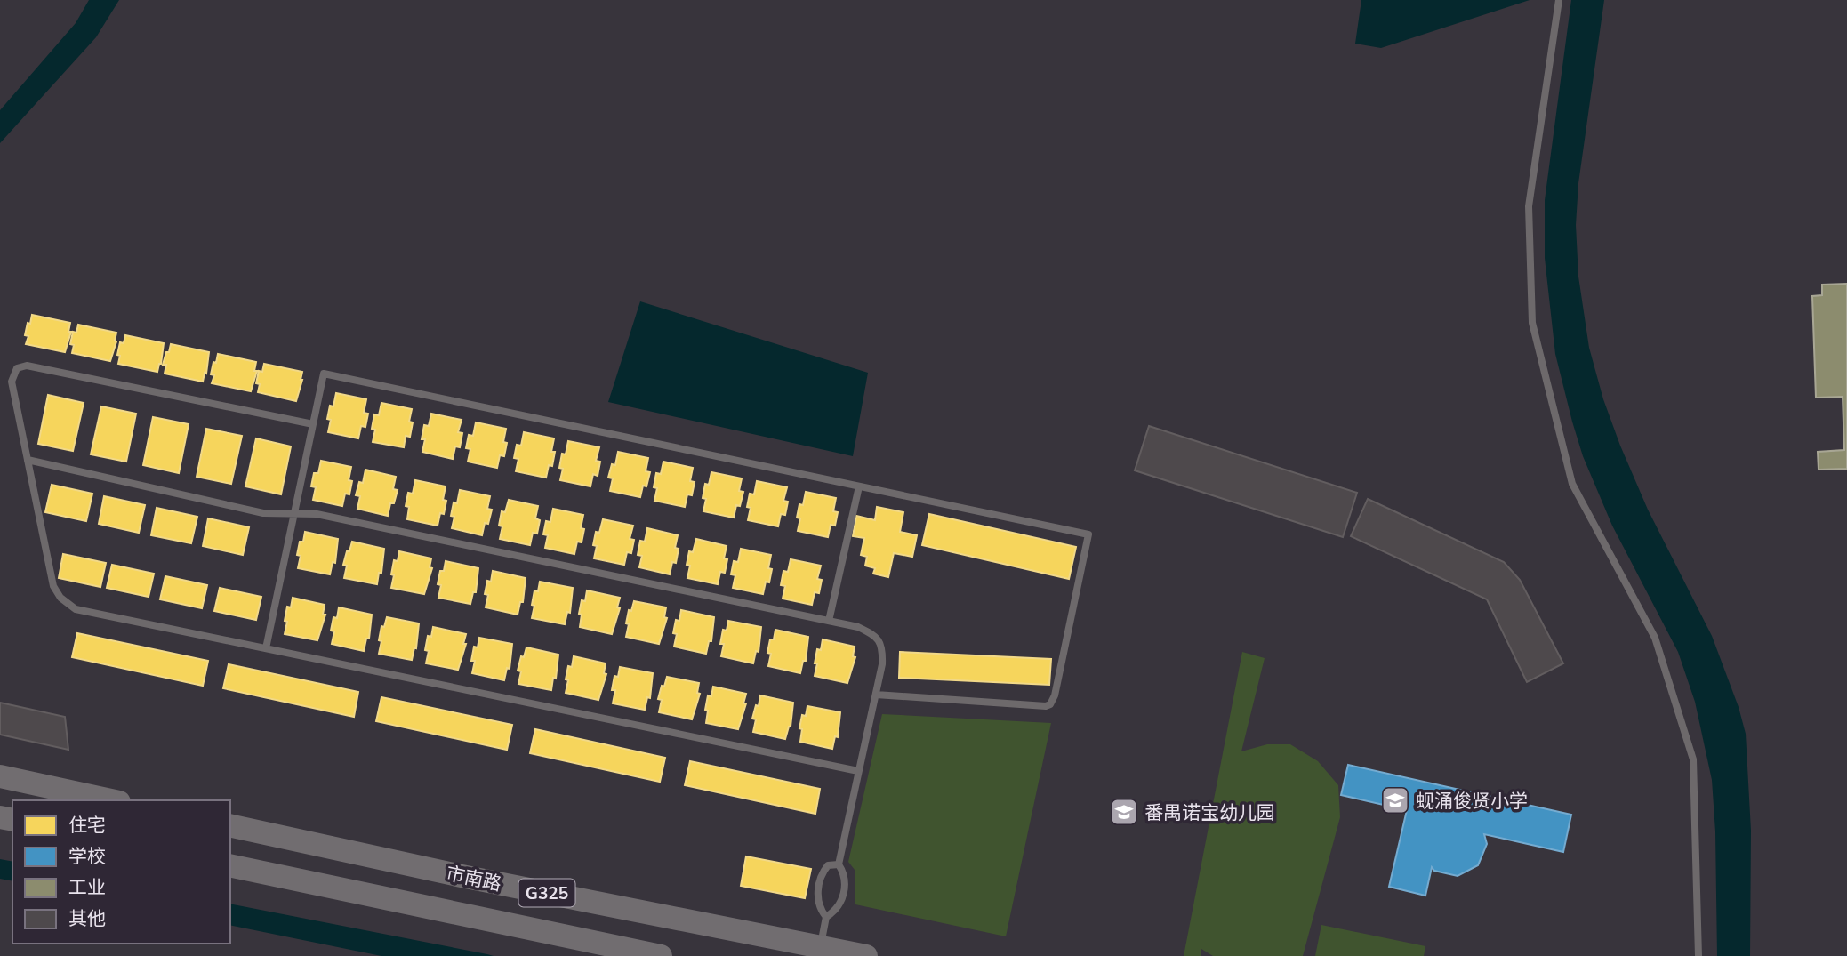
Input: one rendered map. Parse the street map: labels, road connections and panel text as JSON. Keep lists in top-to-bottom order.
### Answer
{
  "streets": {
    "highway": ["市南路", "G325"]
  },
  "places": {
    "school or university": ["蚬涌俊贤小学", "番禺诺宝幼儿园"]
  },
  "legend": [
    "住宅",
    "学校",
    "工业",
    "其他"
  ]
}
